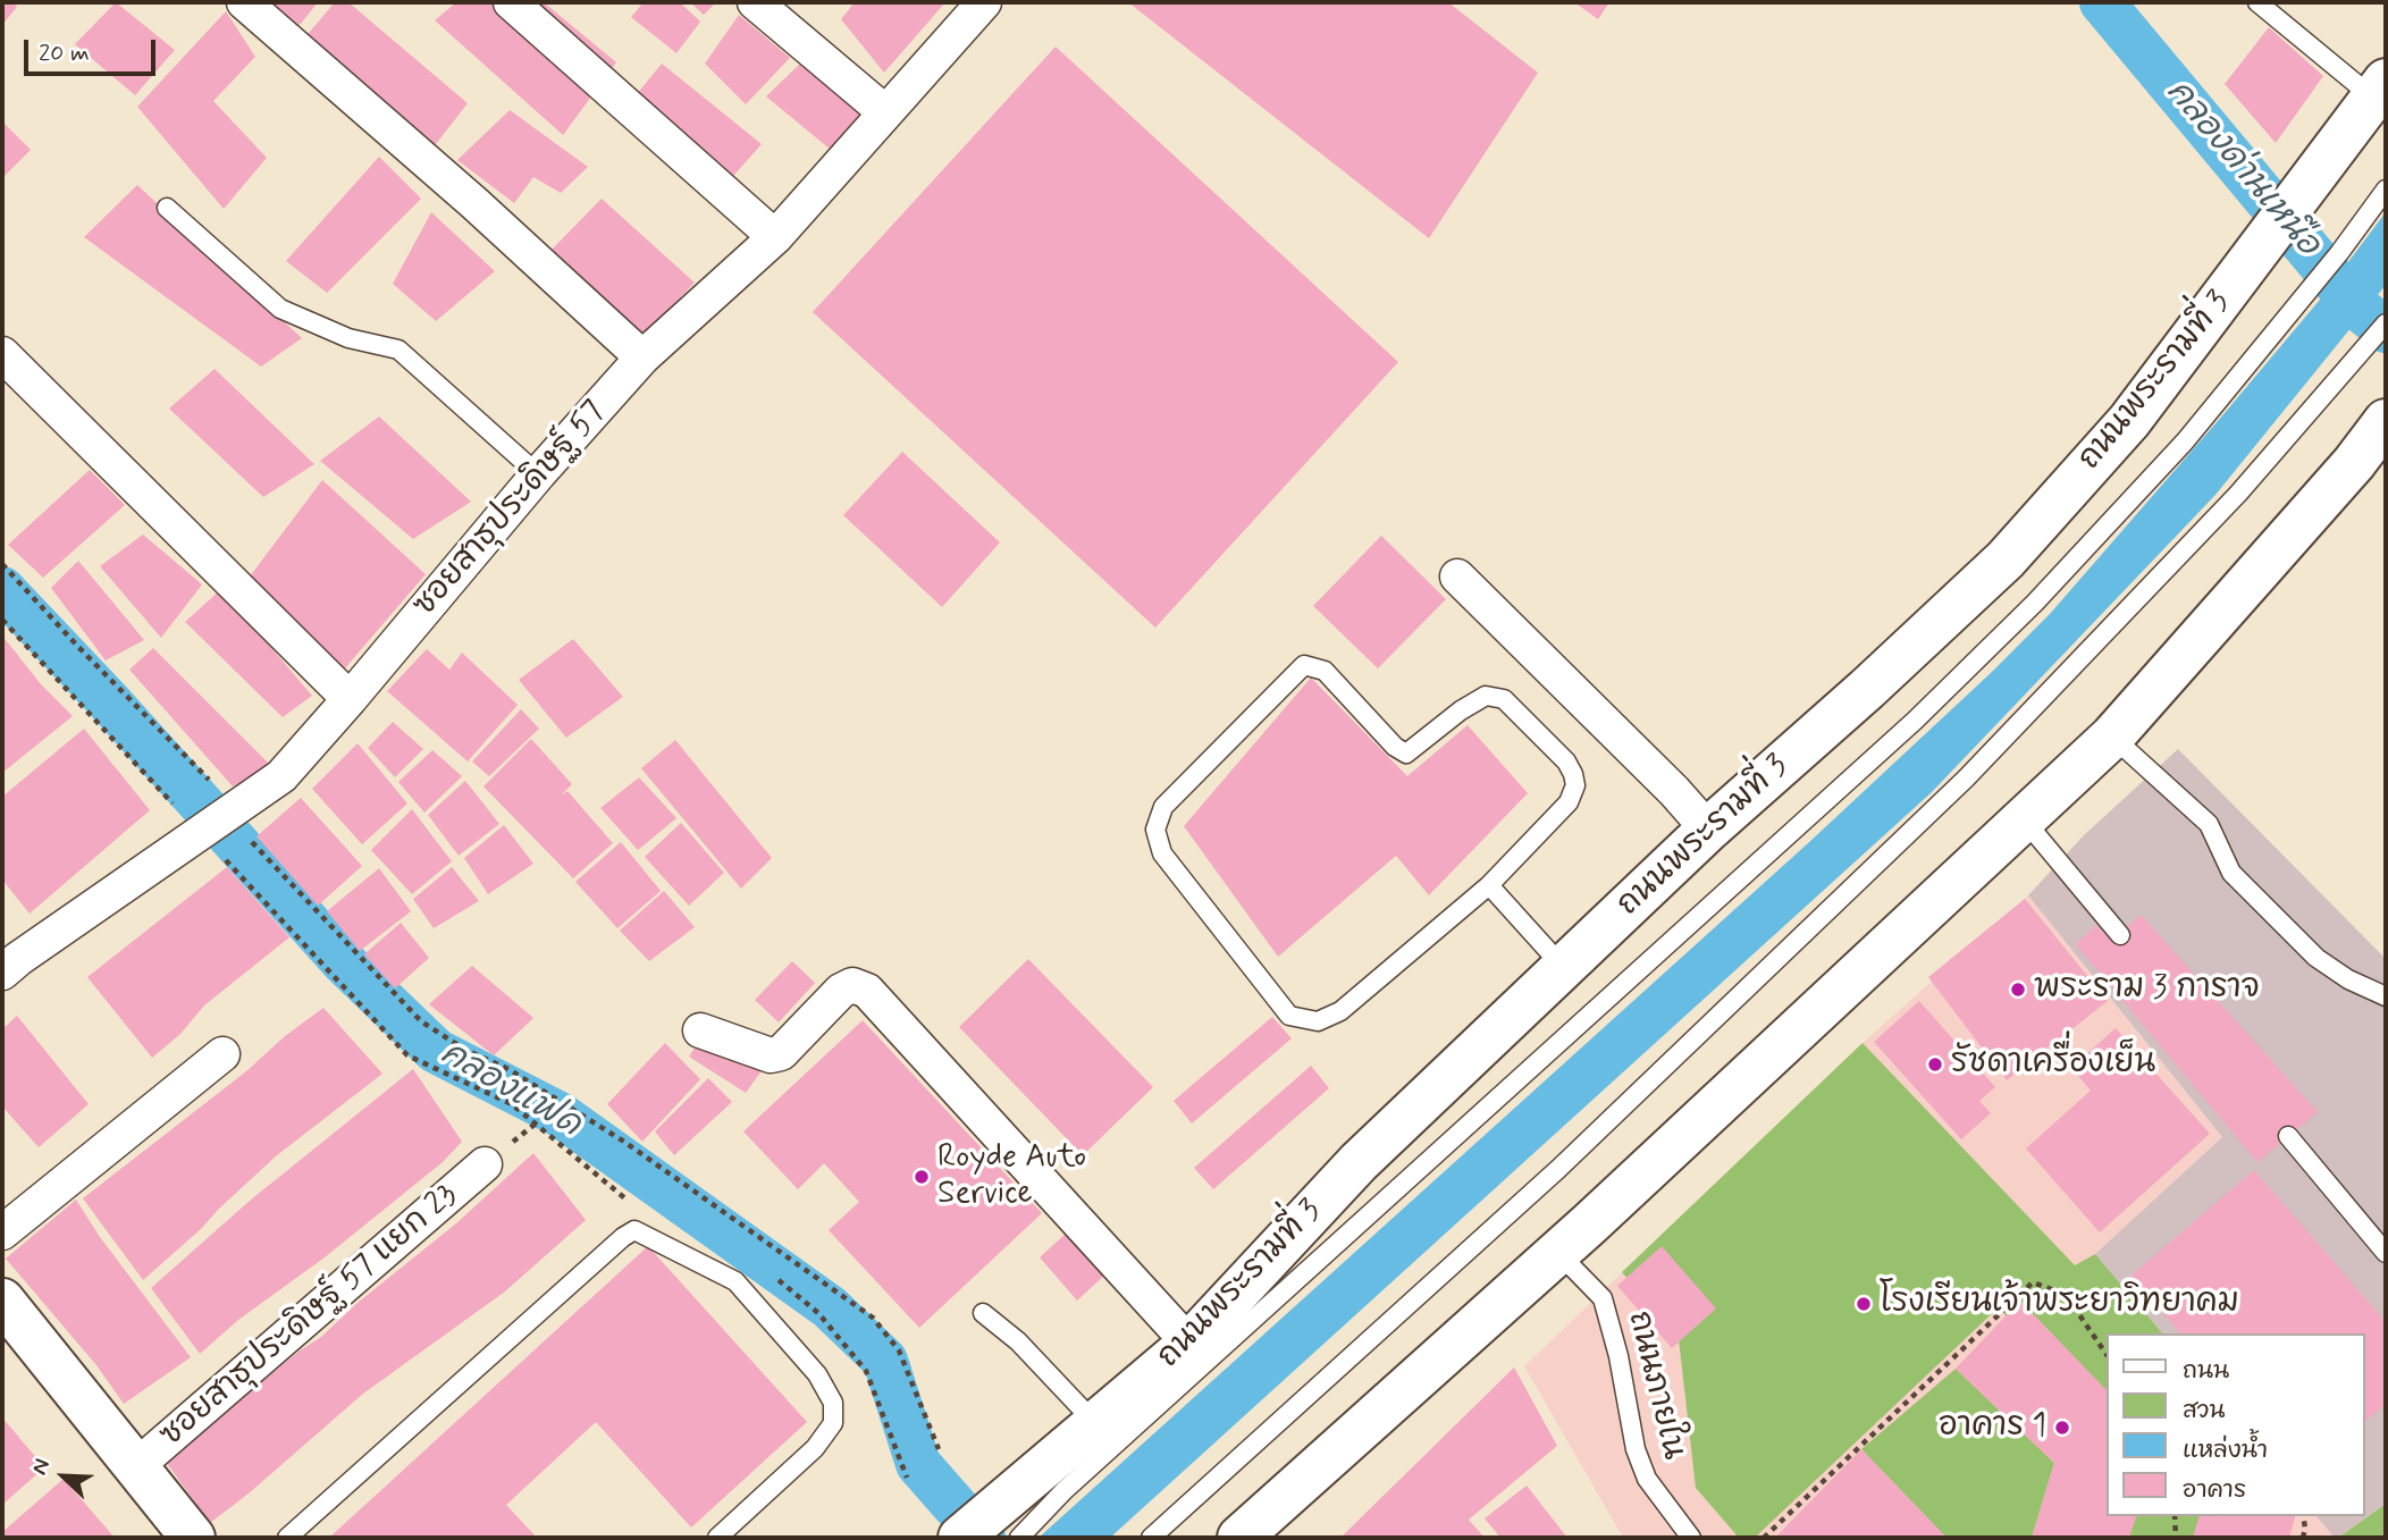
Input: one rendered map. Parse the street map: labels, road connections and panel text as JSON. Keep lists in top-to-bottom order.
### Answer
{
  "streets": {
    "main road": ["ถนนพระรามที่ 3"],
    "street": ["ซอยสาธุประดิษฐ์ 57", "ซอยสาธุประดิษฐ์ 57 แยก 23"],
    "lane": ["ถนนภายใน"]
  },
  "water": ["คลองด่านเหนือ", "คลองแฟด"],
  "places": [
    "พระราม 3 การาจ",
    "รัชดาเครื่องเย็น",
    "Royde Auto Service",
    "โรงเรียนเจ้าพระยาวิทยาคม",
    "อาคาร 1"
  ],
  "legend": [
    "ถนน",
    "สวน",
    "แหล่งน้ำ",
    "อาคาร"
  ],
  "scale_bar": "20 m",
  "north": "top left"
}
